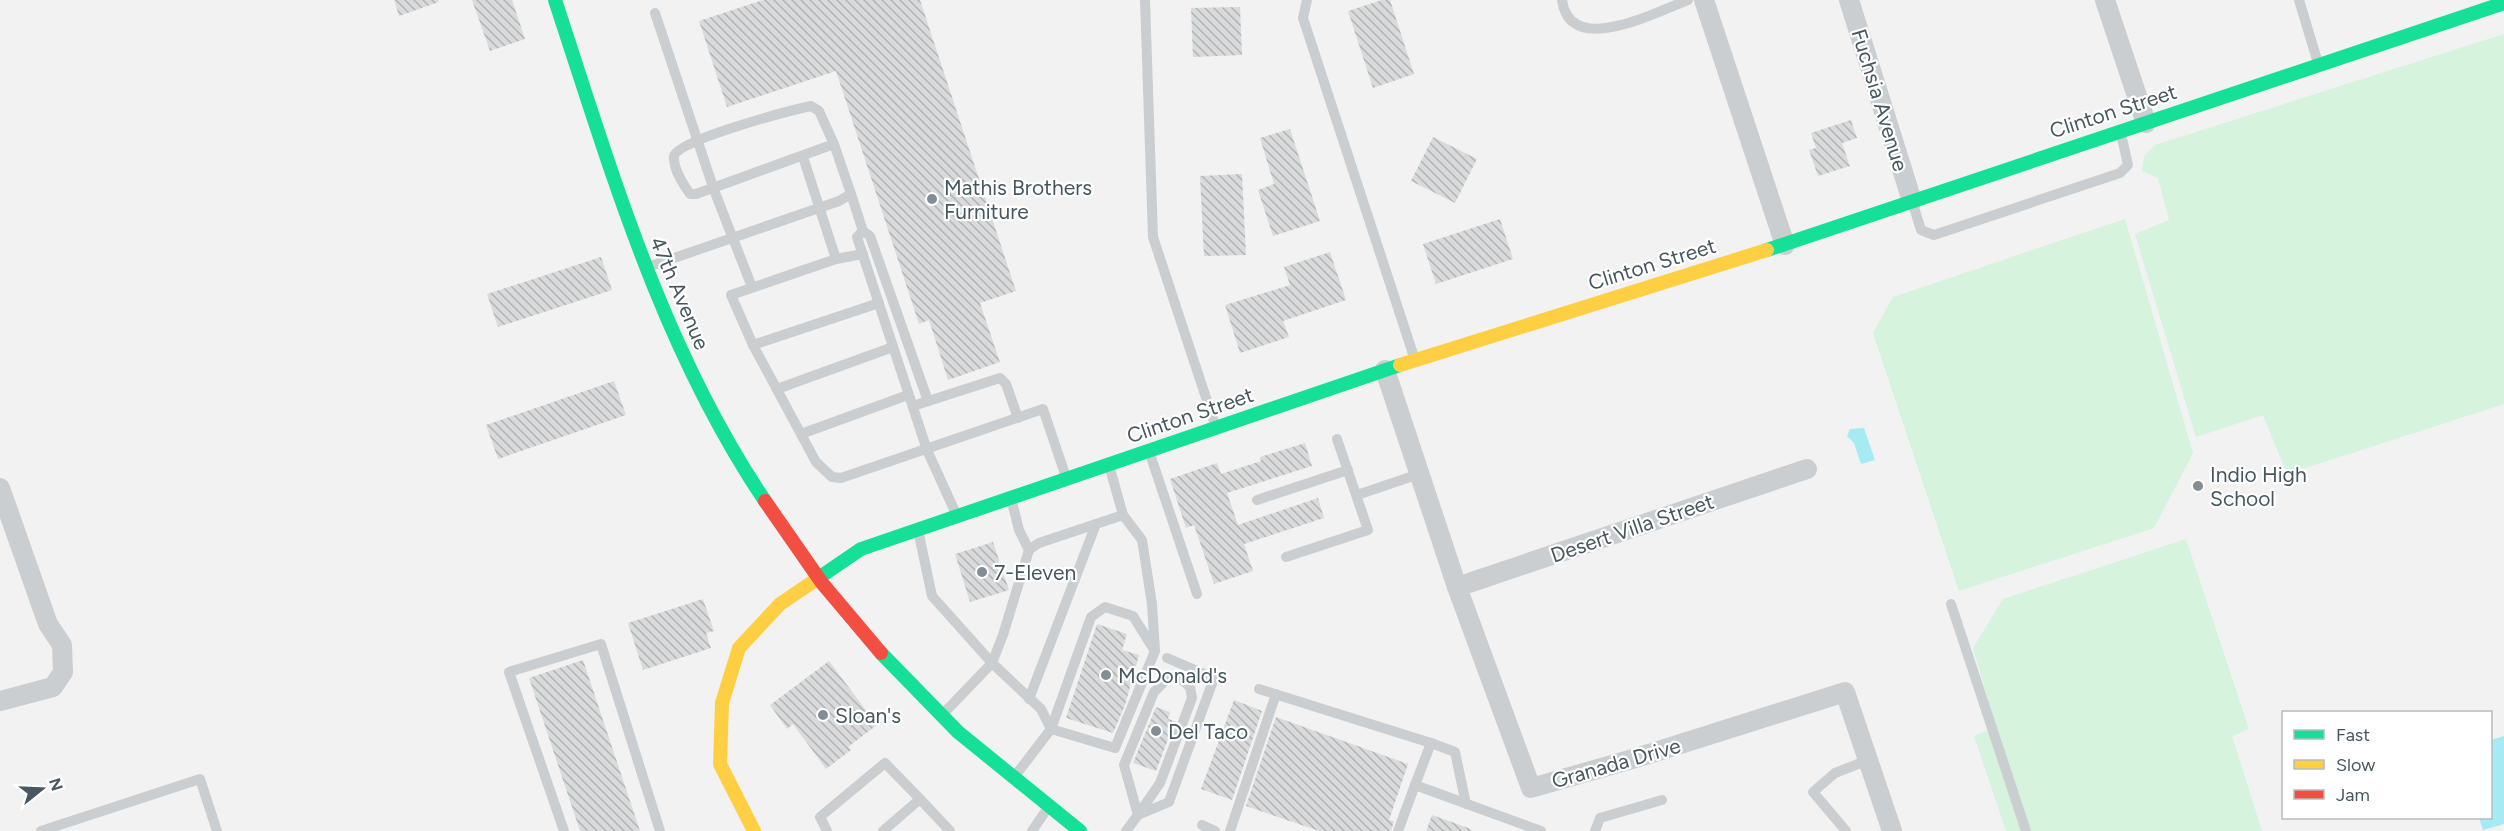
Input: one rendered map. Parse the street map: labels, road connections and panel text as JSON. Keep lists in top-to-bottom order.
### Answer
{
  "streets": {
    "street": [
      "Fuchsia Avenue",
      "Clinton Street",
      "47th Avenue",
      "Desert Villa Street",
      "Granada Drive"
    ]
  },
  "crossings": [
    ["Fuchsia Avenue", "Clinton Street"],
    ["Clinton Street", "47th Avenue"],
    ["Clinton Street", "Granada Drive"],
    ["Desert Villa Street", "Granada Drive"]
  ],
  "places": [
    "Mathis Brothers Furniture",
    "Indio High School",
    "7-Eleven",
    "McDonald's",
    "Sloan's",
    "Del Taco"
  ],
  "legend": ["Fast", "Slow", "Jam"],
  "north": "right"
}
